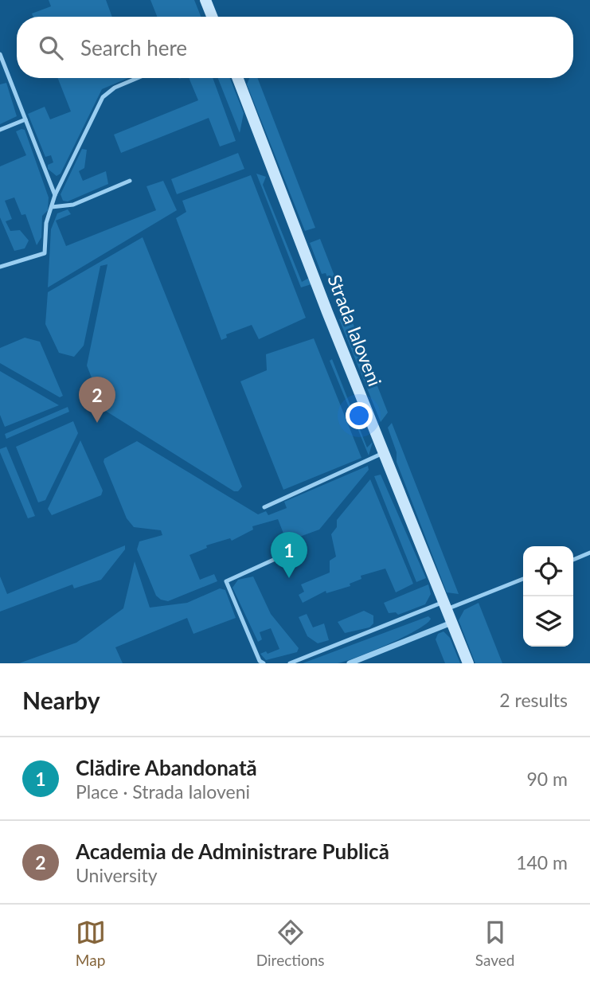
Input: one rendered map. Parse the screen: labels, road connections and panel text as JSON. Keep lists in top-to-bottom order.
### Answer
{
  "streets": {
    "street": ["Strada Ialoveni"]
  },
  "page": {
    "search": "Search here",
    "pins": ["2", "1"],
    "heading": ["Nearby", "2 results"],
    "list": [
      {
        "mark": "1",
        "name": "Clădire Abandonată",
        "note": "Place · Strada Ialoveni",
        "value": "90 m"
      },
      {
        "mark": "2",
        "name": "Academia de Administrare Publică",
        "note": "University",
        "value": "140 m"
      }
    ],
    "nav": ["Map", "Directions", "Saved"]
  }
}
